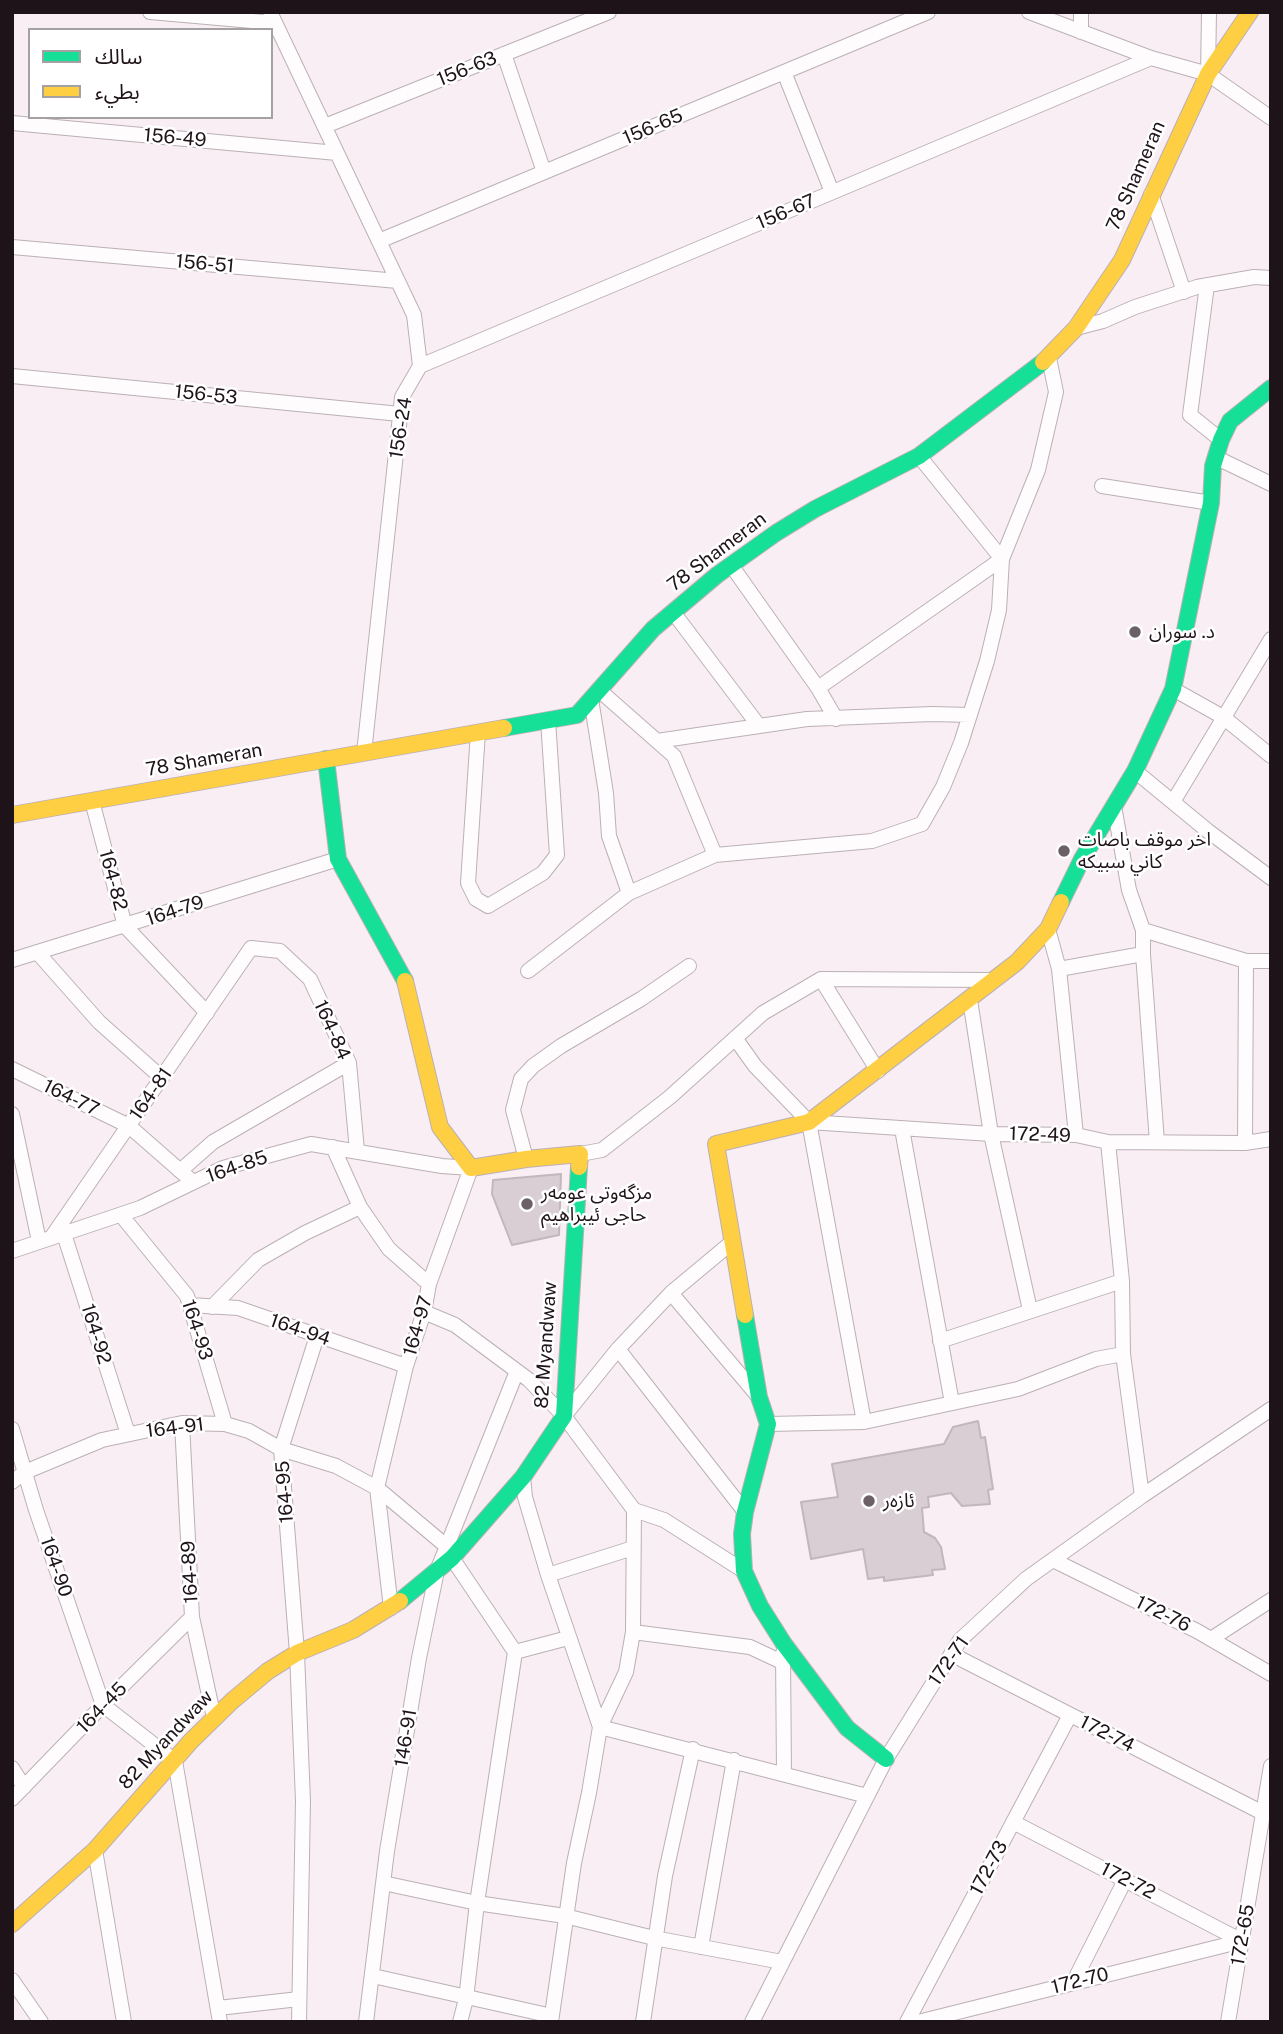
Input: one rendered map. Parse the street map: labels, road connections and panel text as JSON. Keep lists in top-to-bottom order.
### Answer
{
  "streets": {
    "street": [
      "156-63",
      "156-65",
      "156-49",
      "78 Shameran",
      "156-67",
      "156-51",
      "156-53",
      "156-24",
      "164-82",
      "164-79",
      "164-84",
      "164-81",
      "164-77",
      "172-49",
      "164-85",
      "164-97",
      "164-93",
      "164-94",
      "164-92",
      "82 Myandwaw",
      "164-91",
      "164-95",
      "164-90",
      "164-89",
      "172-76",
      "172-71",
      "164-45",
      "172-74",
      "146-91",
      "172-73",
      "172-72",
      "172-65",
      "172-70"
    ]
  },
  "crossings": [
    ["78 Shameran", "156-24"],
    ["78 Shameran", "164-82"],
    ["156-67", "156-24"],
    ["156-53", "156-24"],
    ["164-82", "164-79"],
    ["164-82", "164-81"],
    ["164-84", "164-81"],
    ["164-84", "164-85"],
    ["164-81", "164-77"],
    ["164-81", "164-85"],
    ["164-81", "164-92"],
    ["164-77", "164-85"],
    ["164-85", "164-97"],
    ["164-85", "164-93"],
    ["164-85", "164-92"],
    ["164-97", "164-94"],
    ["164-97", "164-91"],
    ["164-93", "164-94"],
    ["164-93", "164-91"],
    ["164-94", "164-95"],
    ["164-92", "164-91"],
    ["82 Myandwaw", "164-95"],
    ["82 Myandwaw", "164-89"],
    ["82 Myandwaw", "146-91"],
    ["164-91", "164-95"],
    ["164-91", "164-90"],
    ["164-91", "164-89"],
    ["164-90", "164-45"],
    ["164-89", "164-45"],
    ["172-76", "172-71"],
    ["172-71", "172-74"],
    ["172-74", "172-73"],
    ["172-74", "172-65"],
    ["172-73", "172-72"],
    ["172-72", "172-65"],
    ["172-72", "172-70"],
    ["172-65", "172-70"]
  ],
  "places": [
    "د. سوران",
    "اخر موقف باصات كاني سبيكه",
    "مزگەوتی عومەر حاجی ئیبراهیم",
    "ئازەر"
  ],
  "legend": ["سالك", "بطيء"]
}
